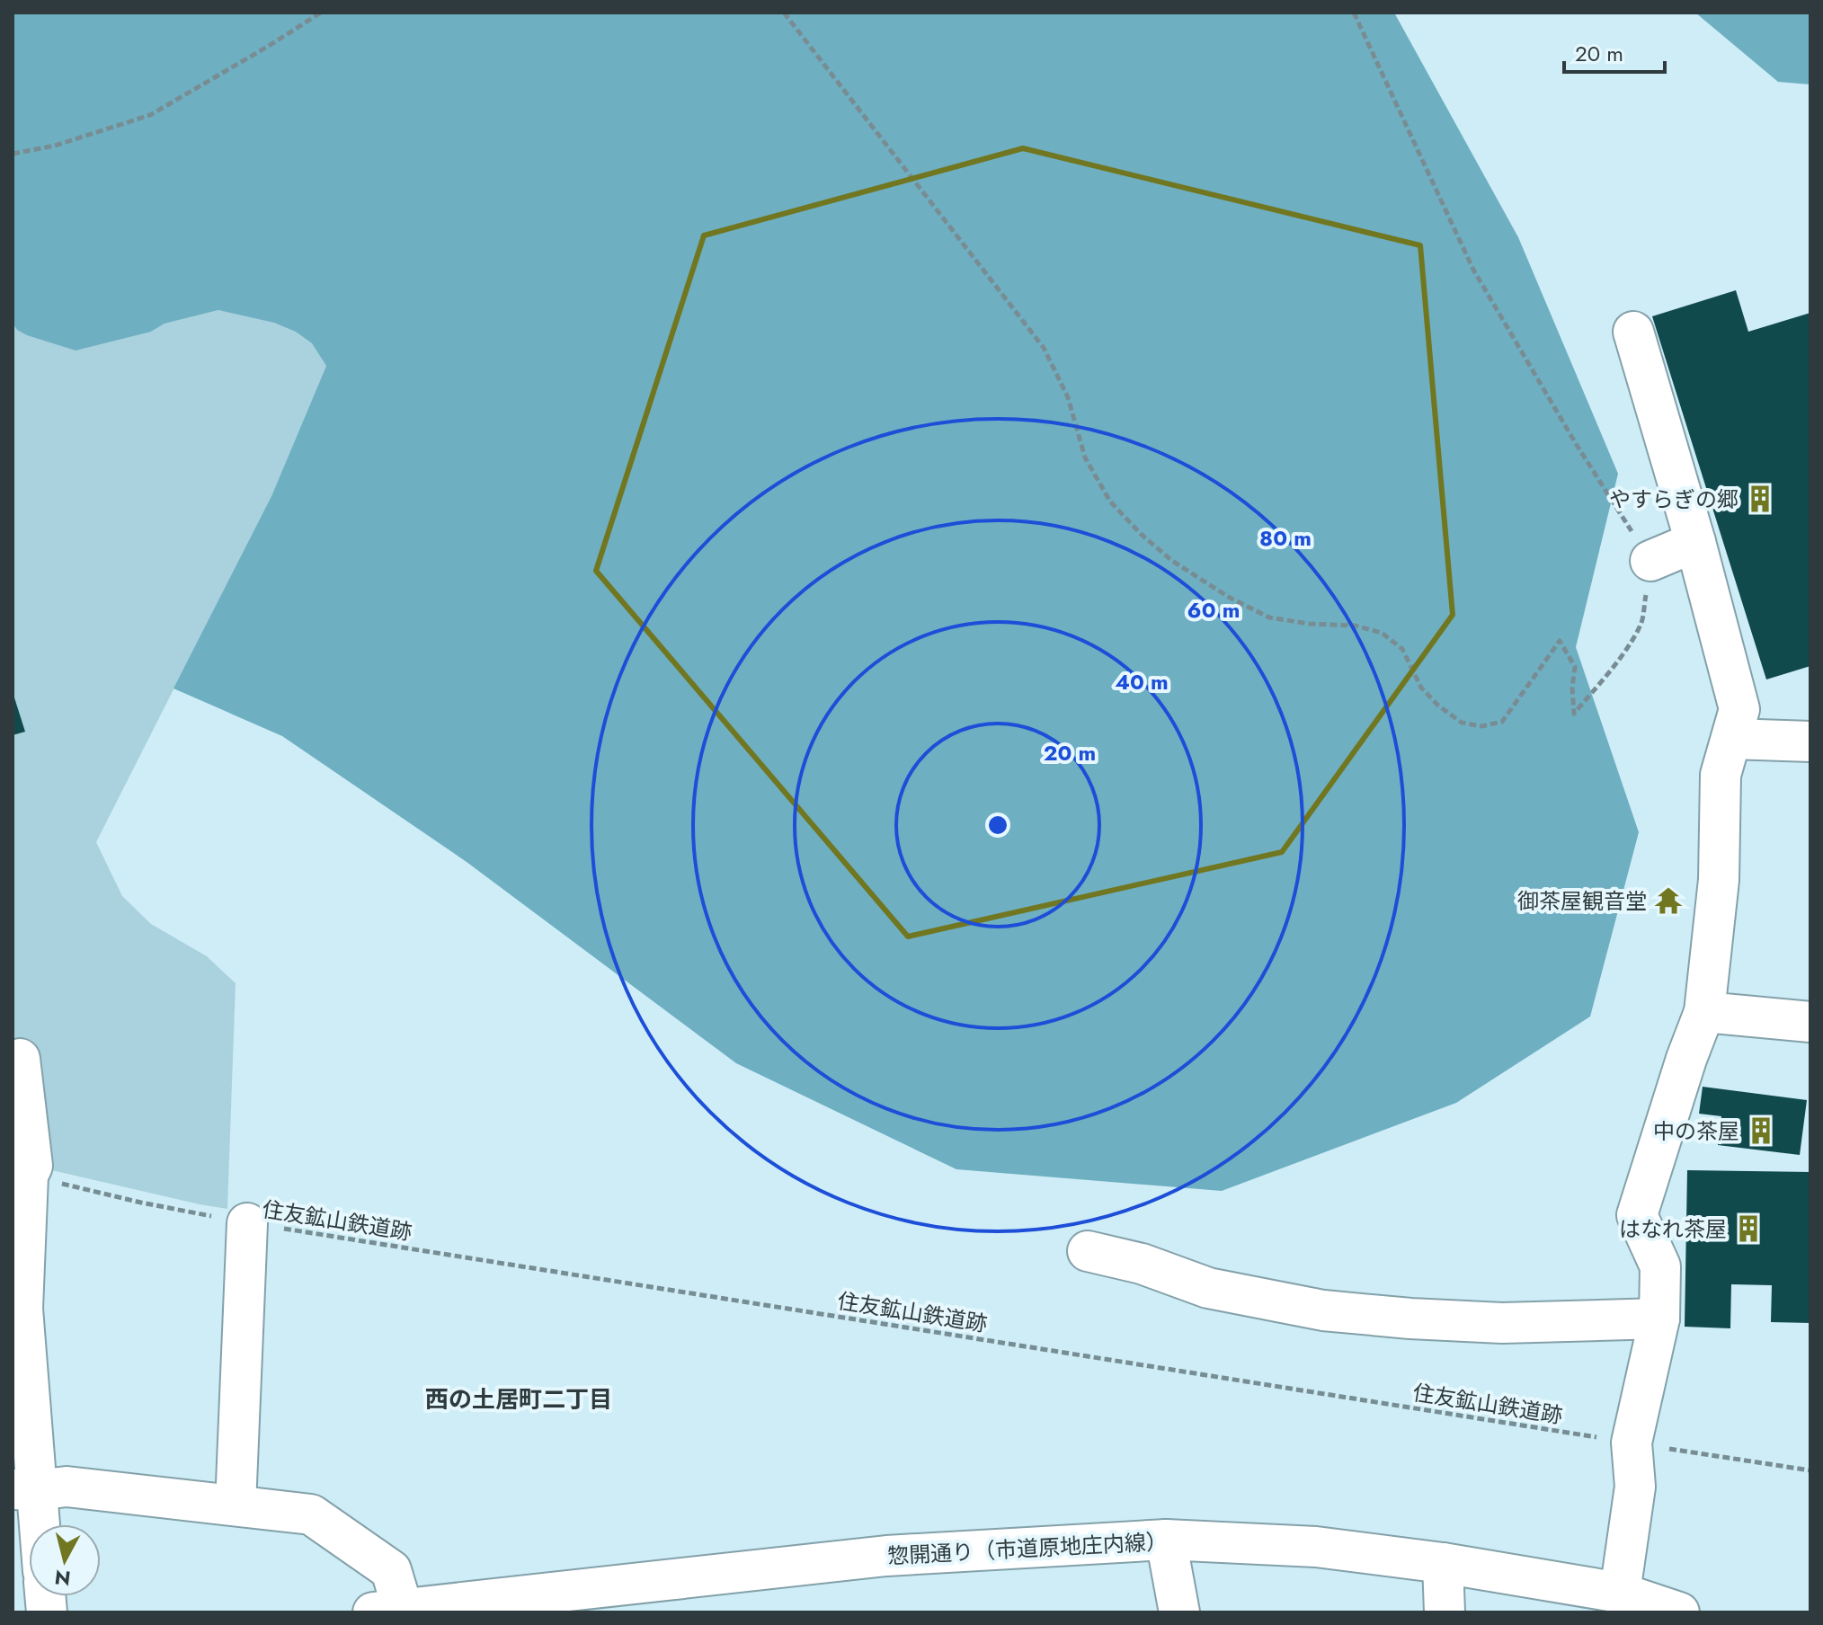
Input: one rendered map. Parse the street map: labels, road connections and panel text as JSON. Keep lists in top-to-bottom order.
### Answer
{
  "streets": {
    "street": ["惣開通り（市道原地庄内線）"],
    "path": ["住友鉱山鉄道跡"]
  },
  "districts": ["西の土居町二丁目"],
  "places": {
    "building": ["やすらぎの郷", "中の茶屋", "はなれ茶屋"],
    "temple": ["御茶屋観音堂"]
  },
  "scale_bar": "20 m",
  "north": "bottom",
  "rings": [
    "80 m",
    "60 m",
    "40 m",
    "20 m"
  ]
}
